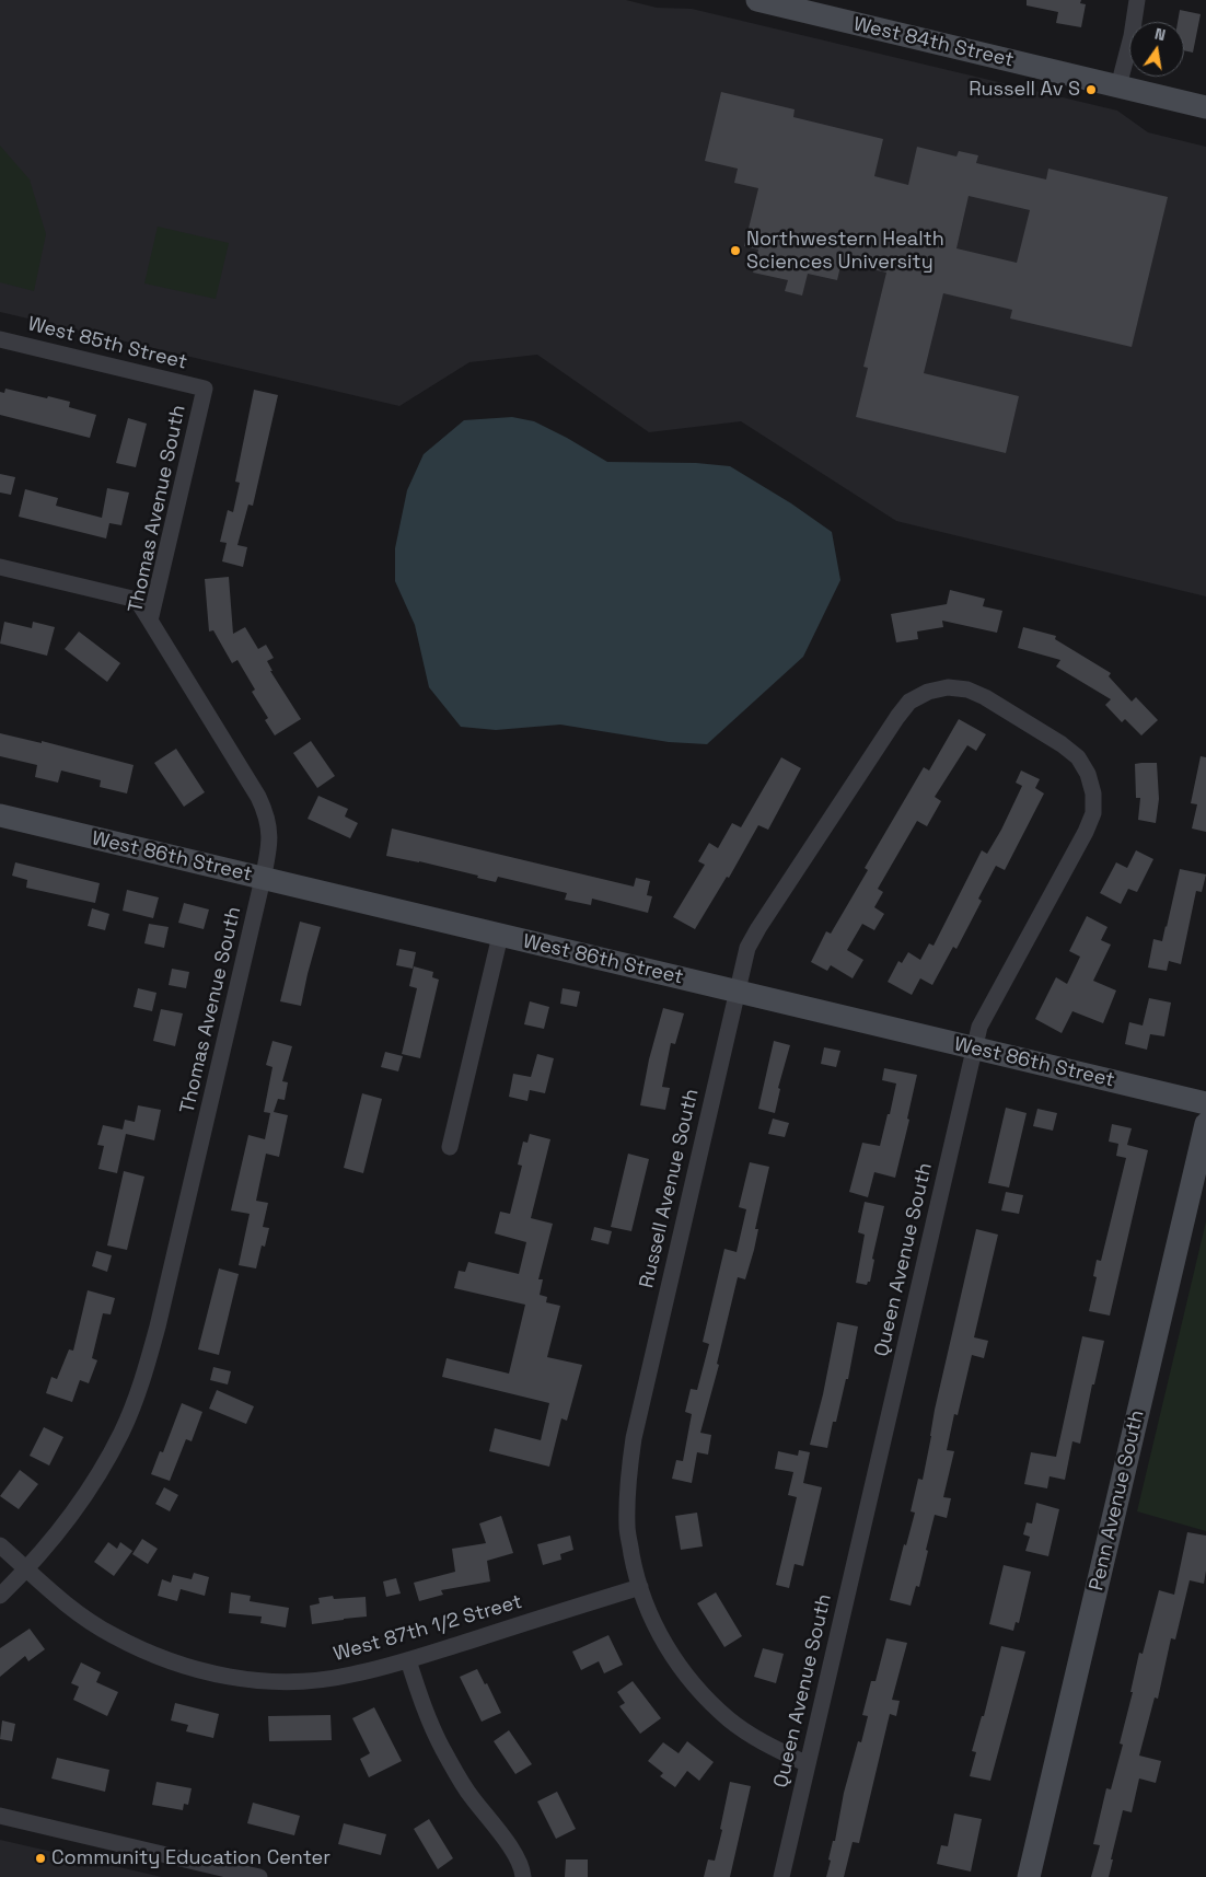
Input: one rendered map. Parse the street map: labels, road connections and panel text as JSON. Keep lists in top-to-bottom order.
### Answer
{
  "streets": {
    "street": [
      "West 84th Street",
      "West 85th Street",
      "Thomas Avenue South",
      "West 86th Street",
      "Russell Avenue South",
      "Queen Avenue South",
      "Penn Avenue South",
      "West 87th 1/2 Street"
    ]
  },
  "crossings": [
    ["West 85th Street", "Thomas Avenue South"],
    ["Thomas Avenue South", "West 86th Street"],
    ["Thomas Avenue South", "West 87th 1/2 Street"],
    ["West 86th Street", "Russell Avenue South"],
    ["West 86th Street", "Queen Avenue South"],
    ["Russell Avenue South", "Queen Avenue South"],
    ["Russell Avenue South", "West 87th 1/2 Street"]
  ],
  "places": ["Russell Av S", "Northwestern Health Sciences University", "Community Education Center"],
  "north": "top"
}
